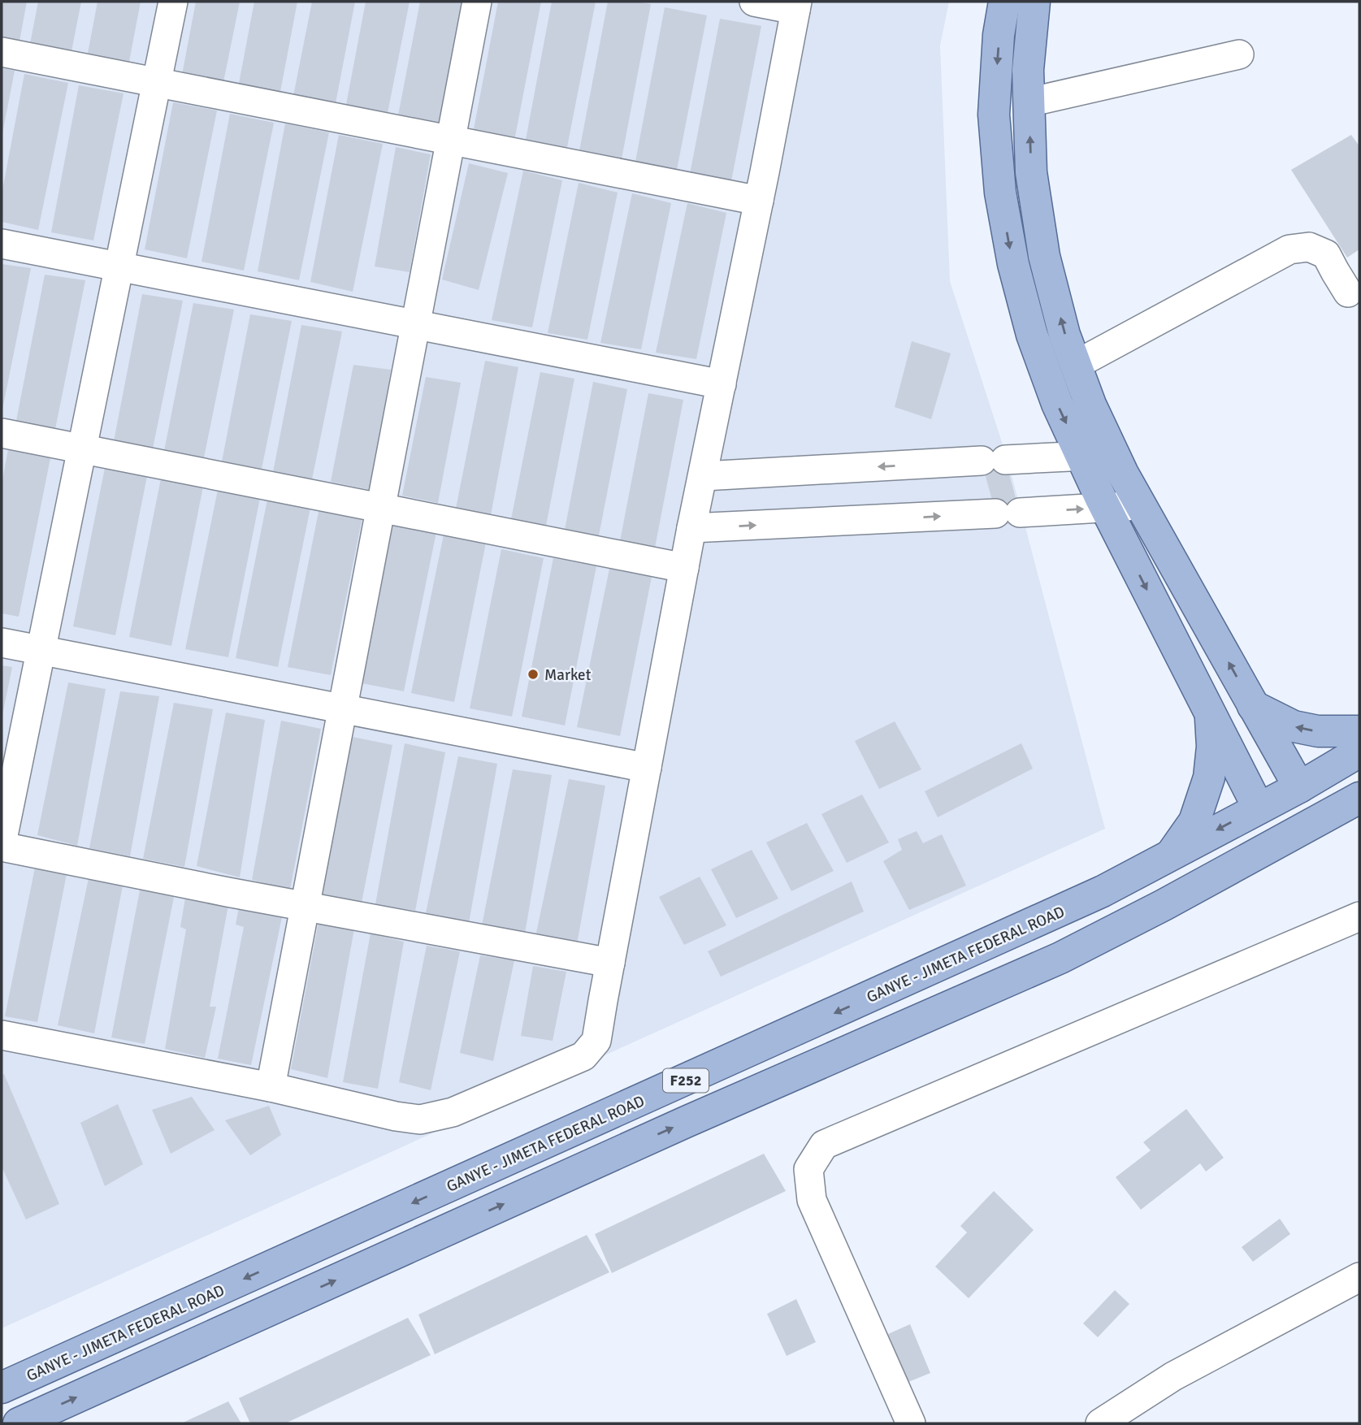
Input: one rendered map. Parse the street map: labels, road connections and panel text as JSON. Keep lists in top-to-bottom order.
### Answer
{
  "streets": {
    "main road": ["GANYE - JIMETA FEDERAL ROAD", "F252"]
  },
  "places": ["Market"]
}
